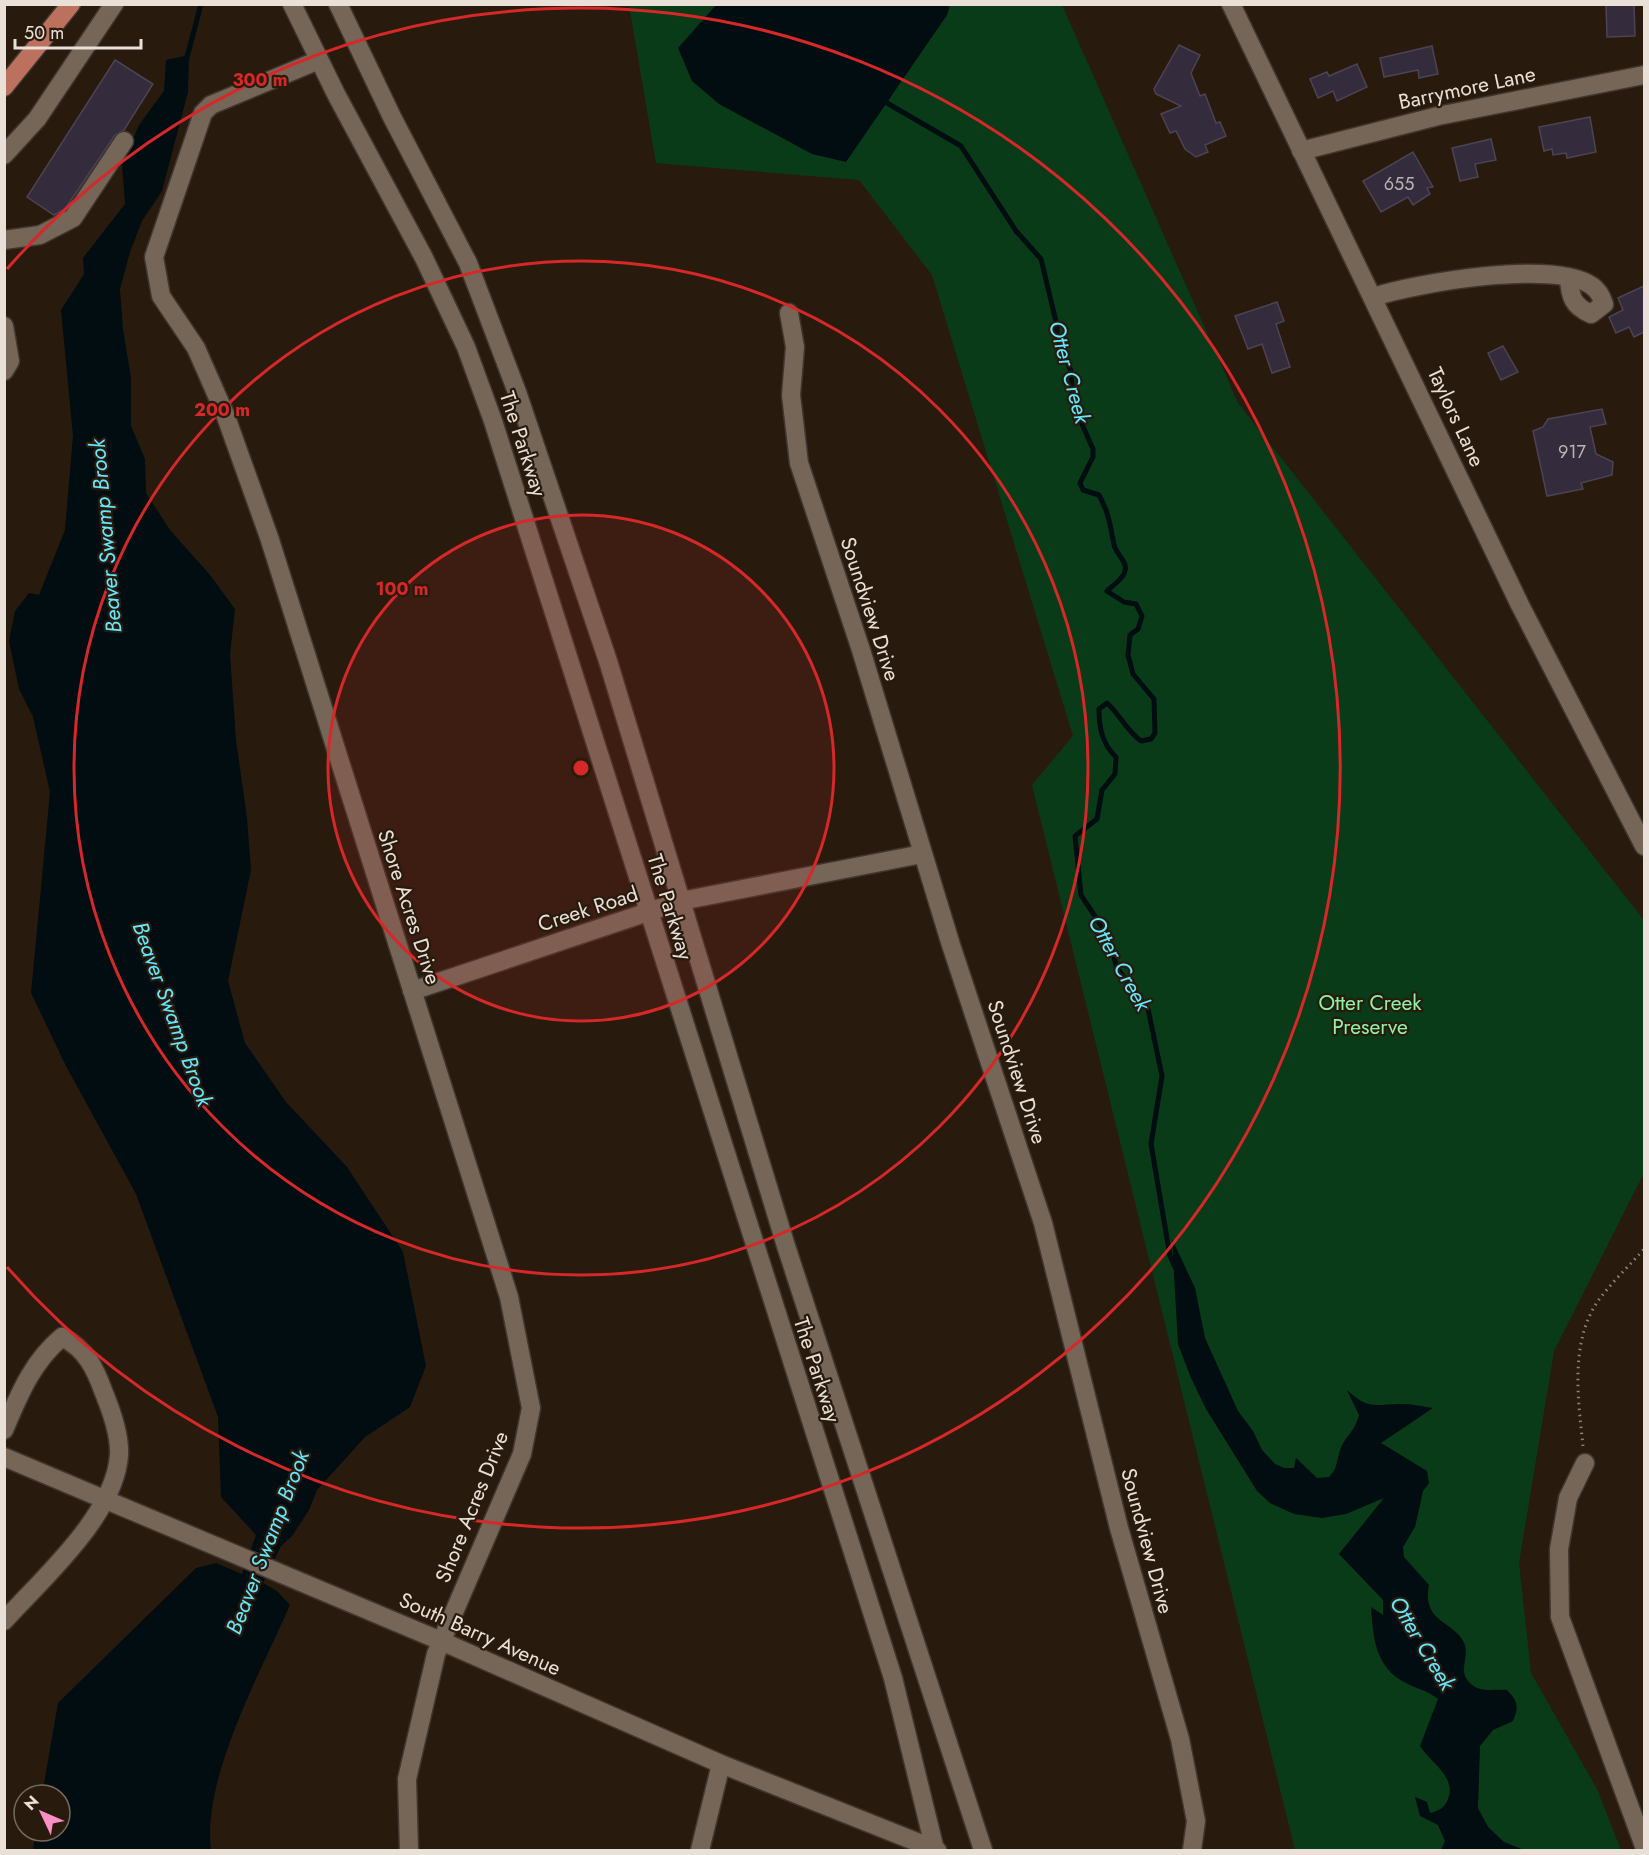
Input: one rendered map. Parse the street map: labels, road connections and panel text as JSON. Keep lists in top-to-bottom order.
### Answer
{
  "streets": {
    "street": [
      "Barrymore Lane",
      "Taylors Lane",
      "The Parkway",
      "Soundview Drive",
      "Shore Acres Drive",
      "Creek Road",
      "South Barry Avenue"
    ]
  },
  "crossings": [
    ["Barrymore Lane", "Taylors Lane"],
    ["The Parkway", "Shore Acres Drive"],
    ["The Parkway", "Creek Road"],
    ["The Parkway", "South Barry Avenue"],
    ["Soundview Drive", "Creek Road"],
    ["Shore Acres Drive", "Creek Road"],
    ["Shore Acres Drive", "South Barry Avenue"]
  ],
  "water": ["Otter Creek", "Beaver Swamp Brook"],
  "parks": ["Otter Creek Preserve"],
  "house_numbers": ["655", "917"],
  "scale_bar": "50 m",
  "north": "top left",
  "rings": ["300 m", "200 m", "100 m"]
}
